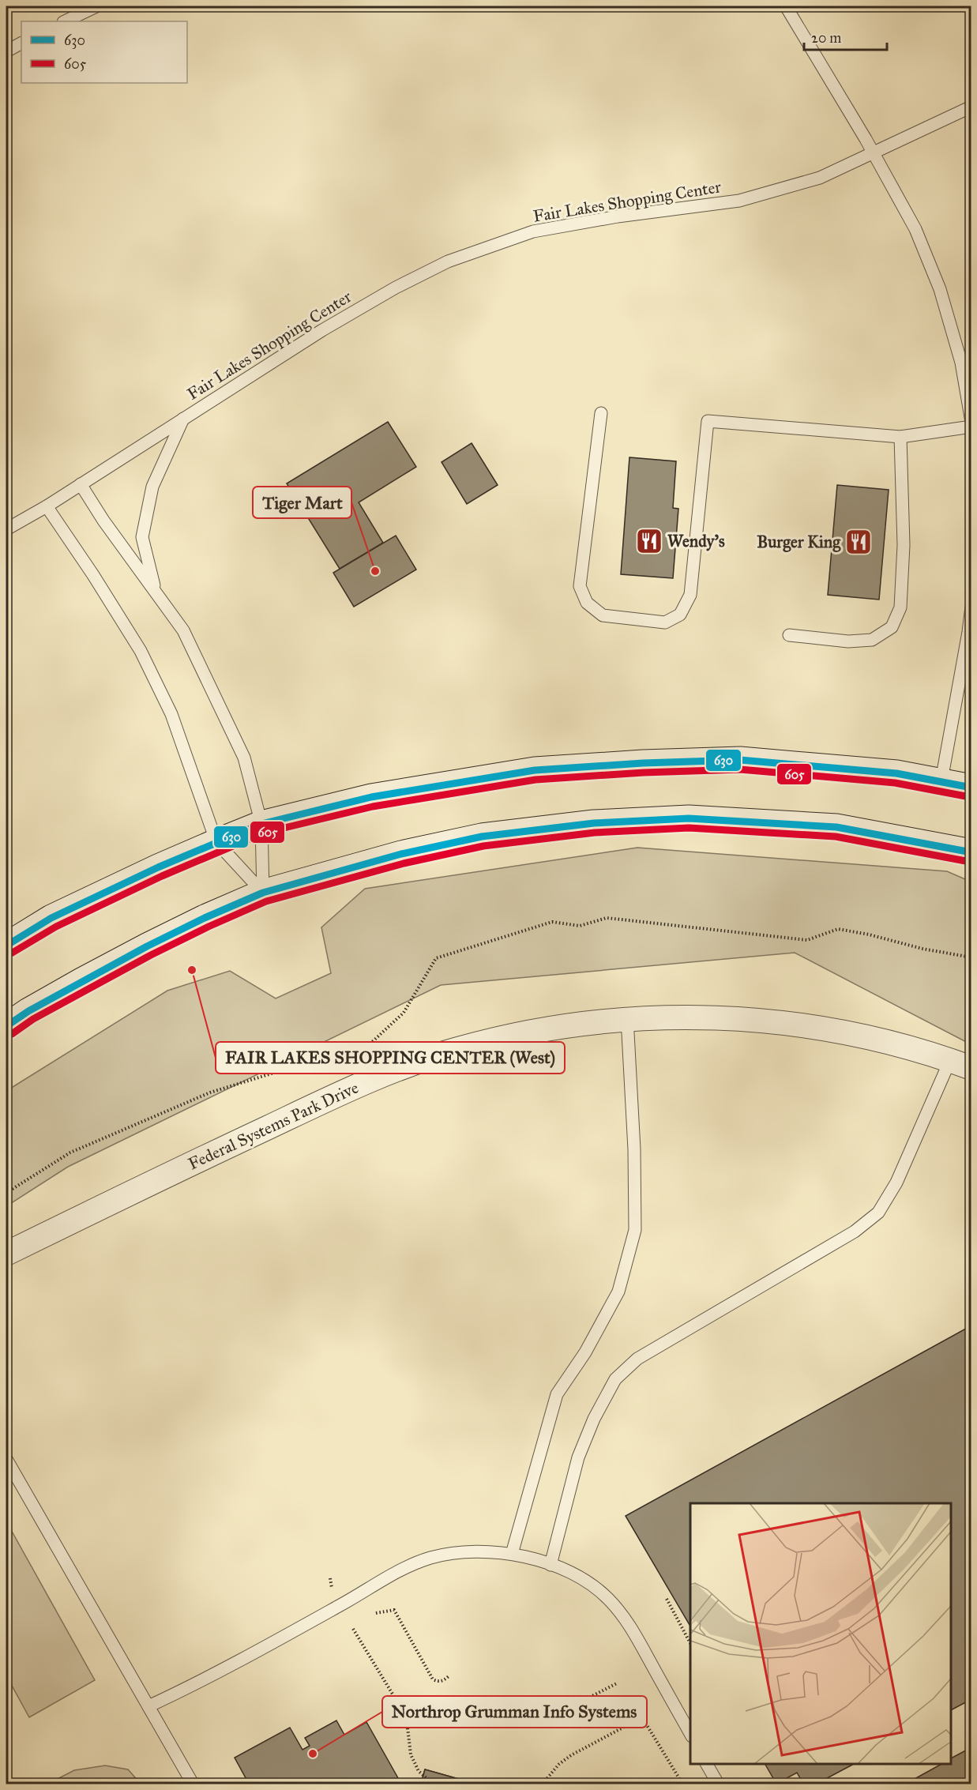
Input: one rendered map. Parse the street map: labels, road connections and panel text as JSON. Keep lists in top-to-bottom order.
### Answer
{
  "streets": {
    "street": ["Federal Systems Park Drive"],
    "lane": ["Fair Lakes Shopping Center"]
  },
  "places": {
    "restaurant": ["Wendy's", "Burger King"],
    "other": ["Tiger Mart", "FAIR LAKES SHOPPING CENTER (West)", "Northrop Grumman Info Systems"]
  },
  "lines": ["transit line 630", "transit line 605"],
  "legend": ["630", "605"],
  "scale_bar": "20 m"
}
